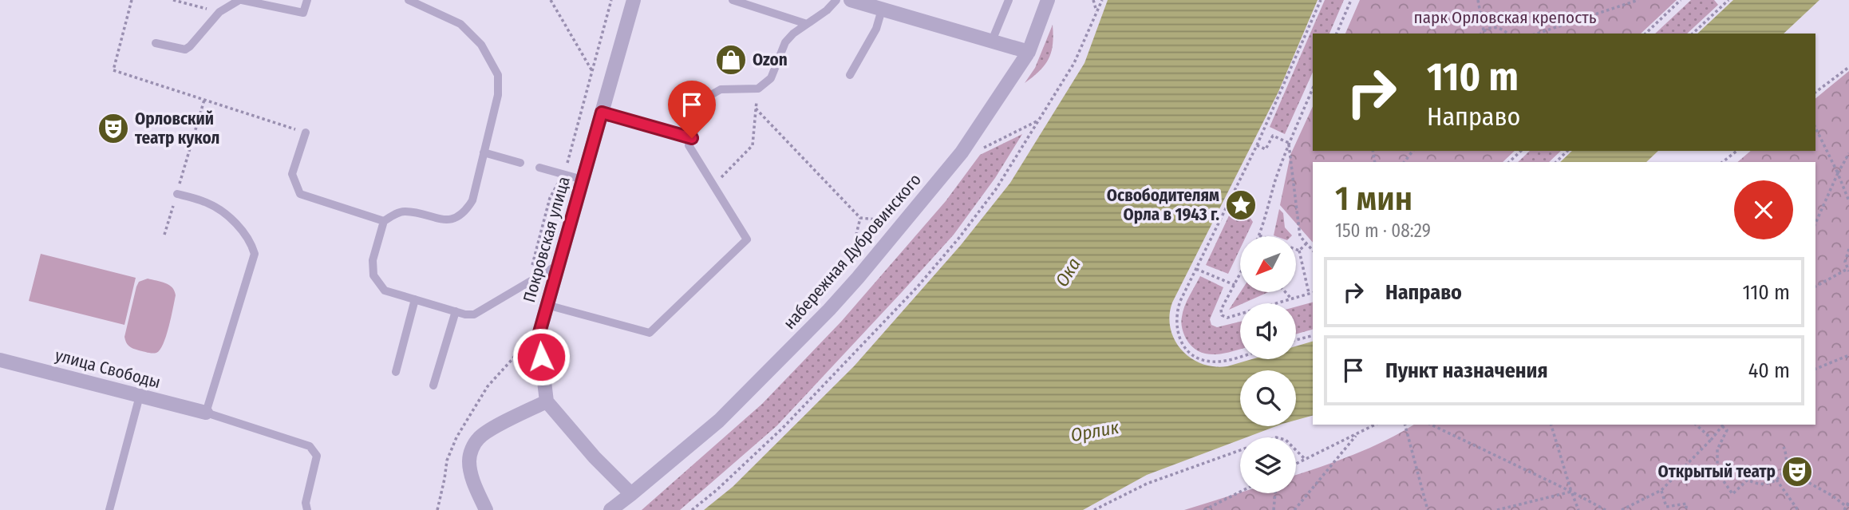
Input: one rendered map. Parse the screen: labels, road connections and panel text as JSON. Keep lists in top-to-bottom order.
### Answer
{
  "streets": {
    "street": ["Покровская улица", "набережная Дубровинского", "улица Свободы"]
  },
  "water": ["Ока", "Орлик"],
  "parks": ["парк Орловская крепость"],
  "places": {
    "shop": ["Ozon"],
    "theatre": ["Орловский театр кукол", "Открытый театр"],
    "place": ["Освободителям Орла в 1943 г."]
  },
  "north": "bottom left",
  "page": {
    "turn": ["110 m", "Направо"],
    "heading": ["1 мин", "150 m · 08:29"],
    "list": [
      {
        "name": "Направо",
        "value": "110 m"
      },
      {
        "name": "Пункт назначения",
        "value": "40 m"
      }
    ]
  }
}
